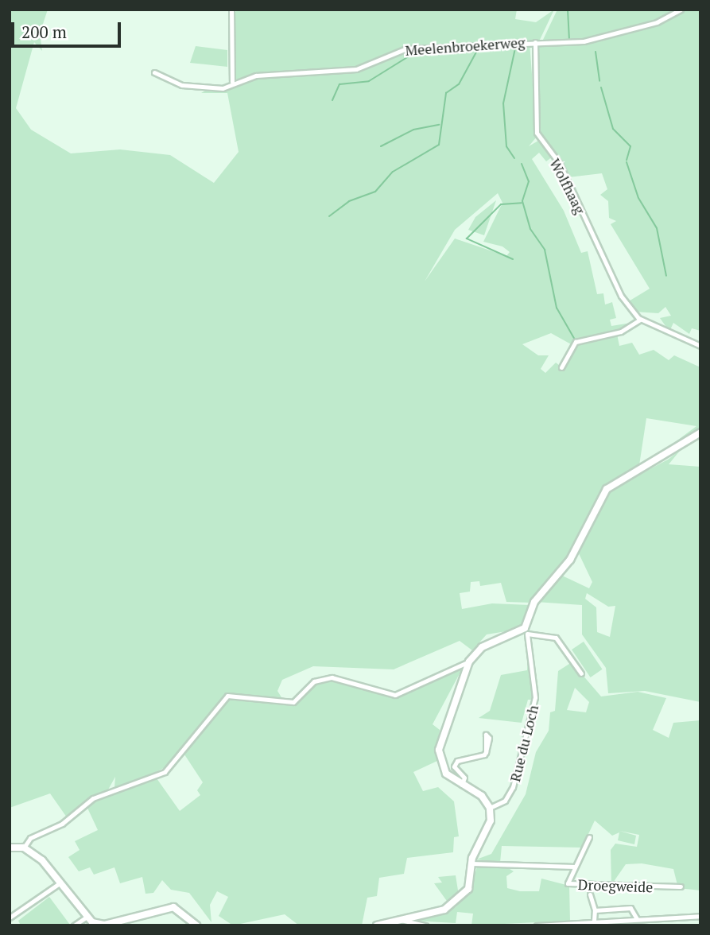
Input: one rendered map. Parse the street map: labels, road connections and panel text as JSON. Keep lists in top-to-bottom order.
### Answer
{
  "streets": {
    "street": [
      "Meelenbroekerweg",
      "Wolfhaag",
      "Rue du Loch",
      "Droegweide"
    ]
  },
  "crossings": [
    ["Meelenbroekerweg", "Wolfhaag"]
  ],
  "scale_bar": "200 m"
}
